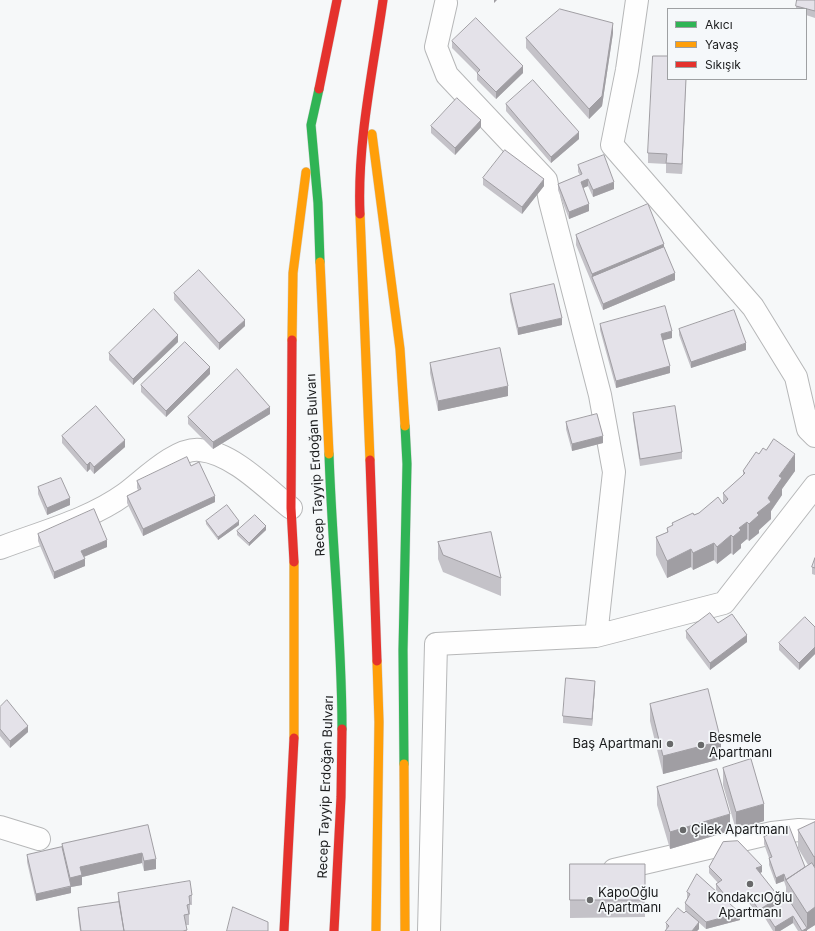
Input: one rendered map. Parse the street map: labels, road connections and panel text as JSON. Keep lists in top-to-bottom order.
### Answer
{
  "streets": {
    "main road": ["Recep Tayyip Erdoğan Bulvarı"]
  },
  "places": [
    "Baş Apartmanı",
    "Besmele Apartmanı",
    "Çilek Apartmanı",
    "KondakcıOğlu Apartmanı",
    "KapoOğlu Apartmanı"
  ],
  "legend": ["Akıcı", "Yavaş", "Sıkışık"]
}
